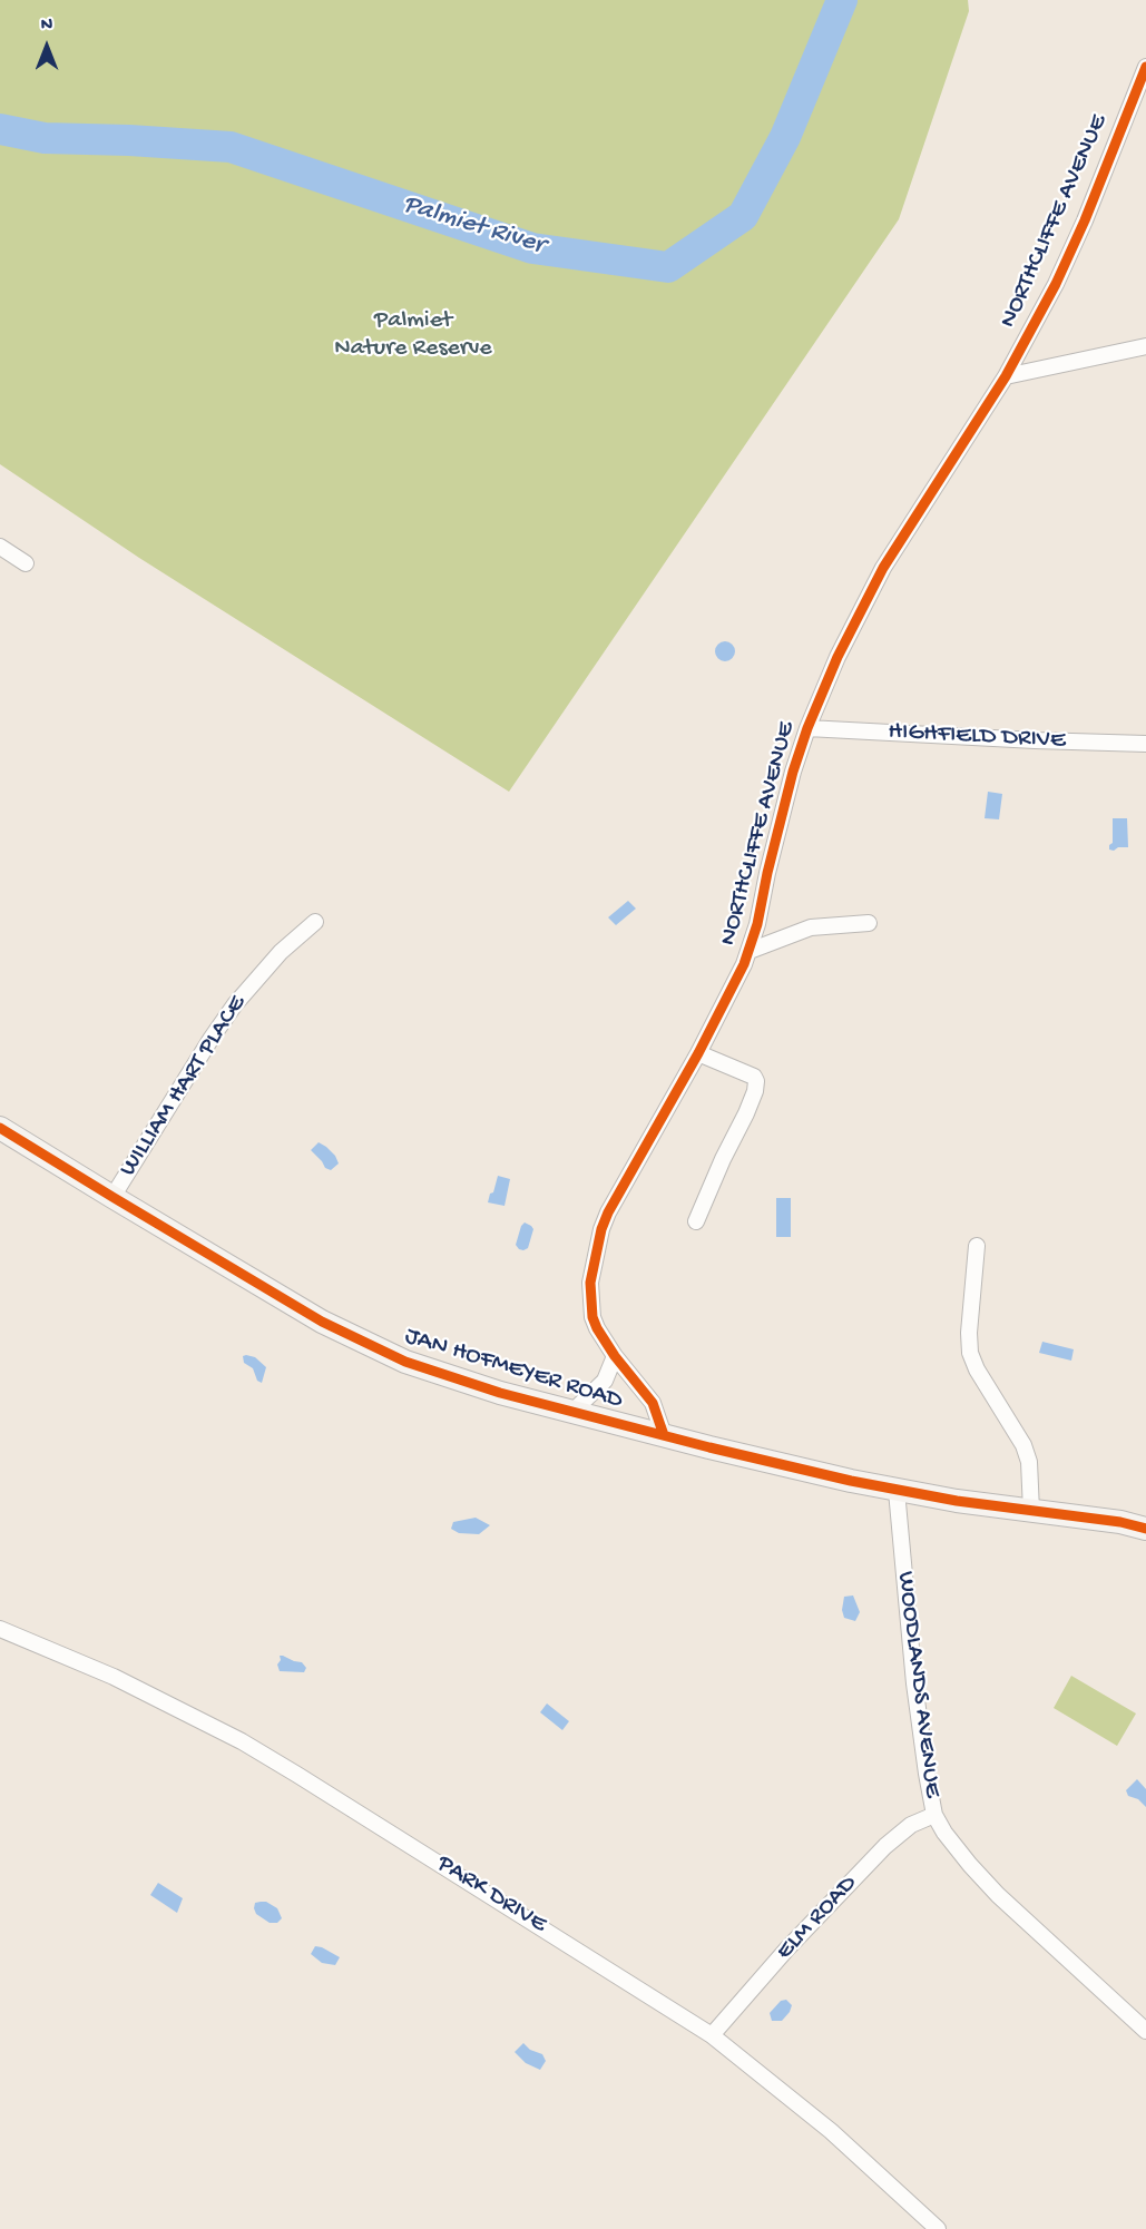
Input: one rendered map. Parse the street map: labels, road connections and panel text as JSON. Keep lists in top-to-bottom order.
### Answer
{
  "streets": {
    "street": [
      "NORTHCLIFFE AVENUE",
      "HIGHFIELD DRIVE",
      "WILLIAM HART PLACE",
      "JAN HOFMEYER ROAD",
      "WOODLANDS AVENUE",
      "PARK DRIVE",
      "ELM ROAD"
    ]
  },
  "crossings": [
    ["NORTHCLIFFE AVENUE", "HIGHFIELD DRIVE"],
    ["NORTHCLIFFE AVENUE", "JAN HOFMEYER ROAD"],
    ["WILLIAM HART PLACE", "JAN HOFMEYER ROAD"],
    ["JAN HOFMEYER ROAD", "WOODLANDS AVENUE"],
    ["WOODLANDS AVENUE", "ELM ROAD"],
    ["PARK DRIVE", "ELM ROAD"]
  ],
  "water": ["Palmiet River"],
  "parks": ["Palmiet Nature Reserve"],
  "north": "top"
}
